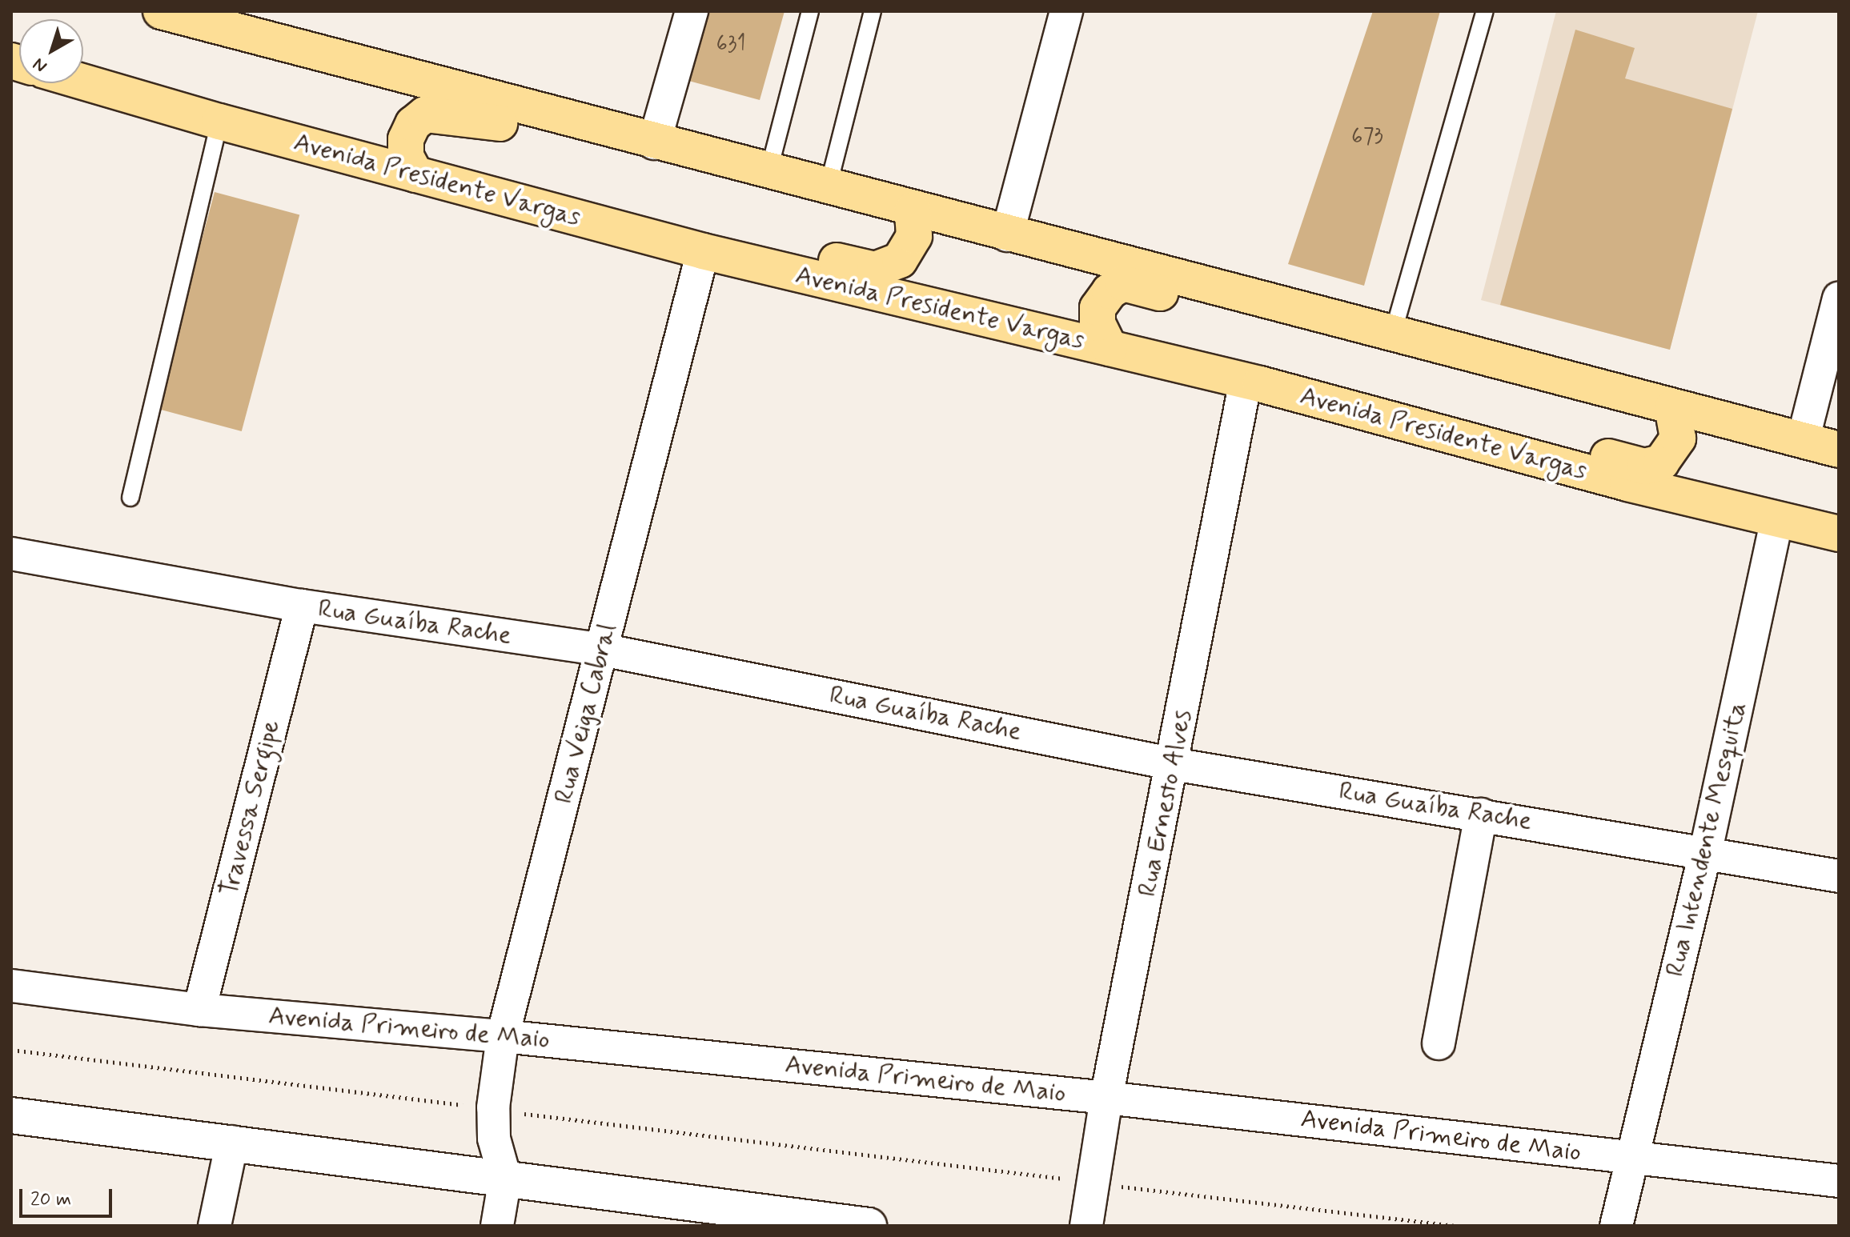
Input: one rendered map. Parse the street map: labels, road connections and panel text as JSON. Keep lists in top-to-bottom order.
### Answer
{
  "streets": {
    "main road": ["Avenida Presidente Vargas"],
    "street": [
      "Rua Guaíba Rache",
      "Rua Veiga Cabral",
      "Rua Ernesto Alves",
      "Travessa Sergipe",
      "Rua Intendente Mesquita",
      "Avenida Primeiro de Maio"
    ]
  },
  "crossings": [
    ["Avenida Presidente Vargas", "Rua Veiga Cabral"],
    ["Avenida Presidente Vargas", "Rua Ernesto Alves"],
    ["Avenida Presidente Vargas", "Rua Intendente Mesquita"],
    ["Rua Guaíba Rache", "Rua Veiga Cabral"],
    ["Rua Guaíba Rache", "Rua Ernesto Alves"],
    ["Rua Guaíba Rache", "Travessa Sergipe"],
    ["Rua Guaíba Rache", "Rua Intendente Mesquita"],
    ["Rua Veiga Cabral", "Avenida Primeiro de Maio"],
    ["Rua Ernesto Alves", "Avenida Primeiro de Maio"],
    ["Travessa Sergipe", "Avenida Primeiro de Maio"],
    ["Rua Intendente Mesquita", "Avenida Primeiro de Maio"]
  ],
  "house_numbers": ["631", "673"],
  "scale_bar": "20 m",
  "north": "bottom left"
}
